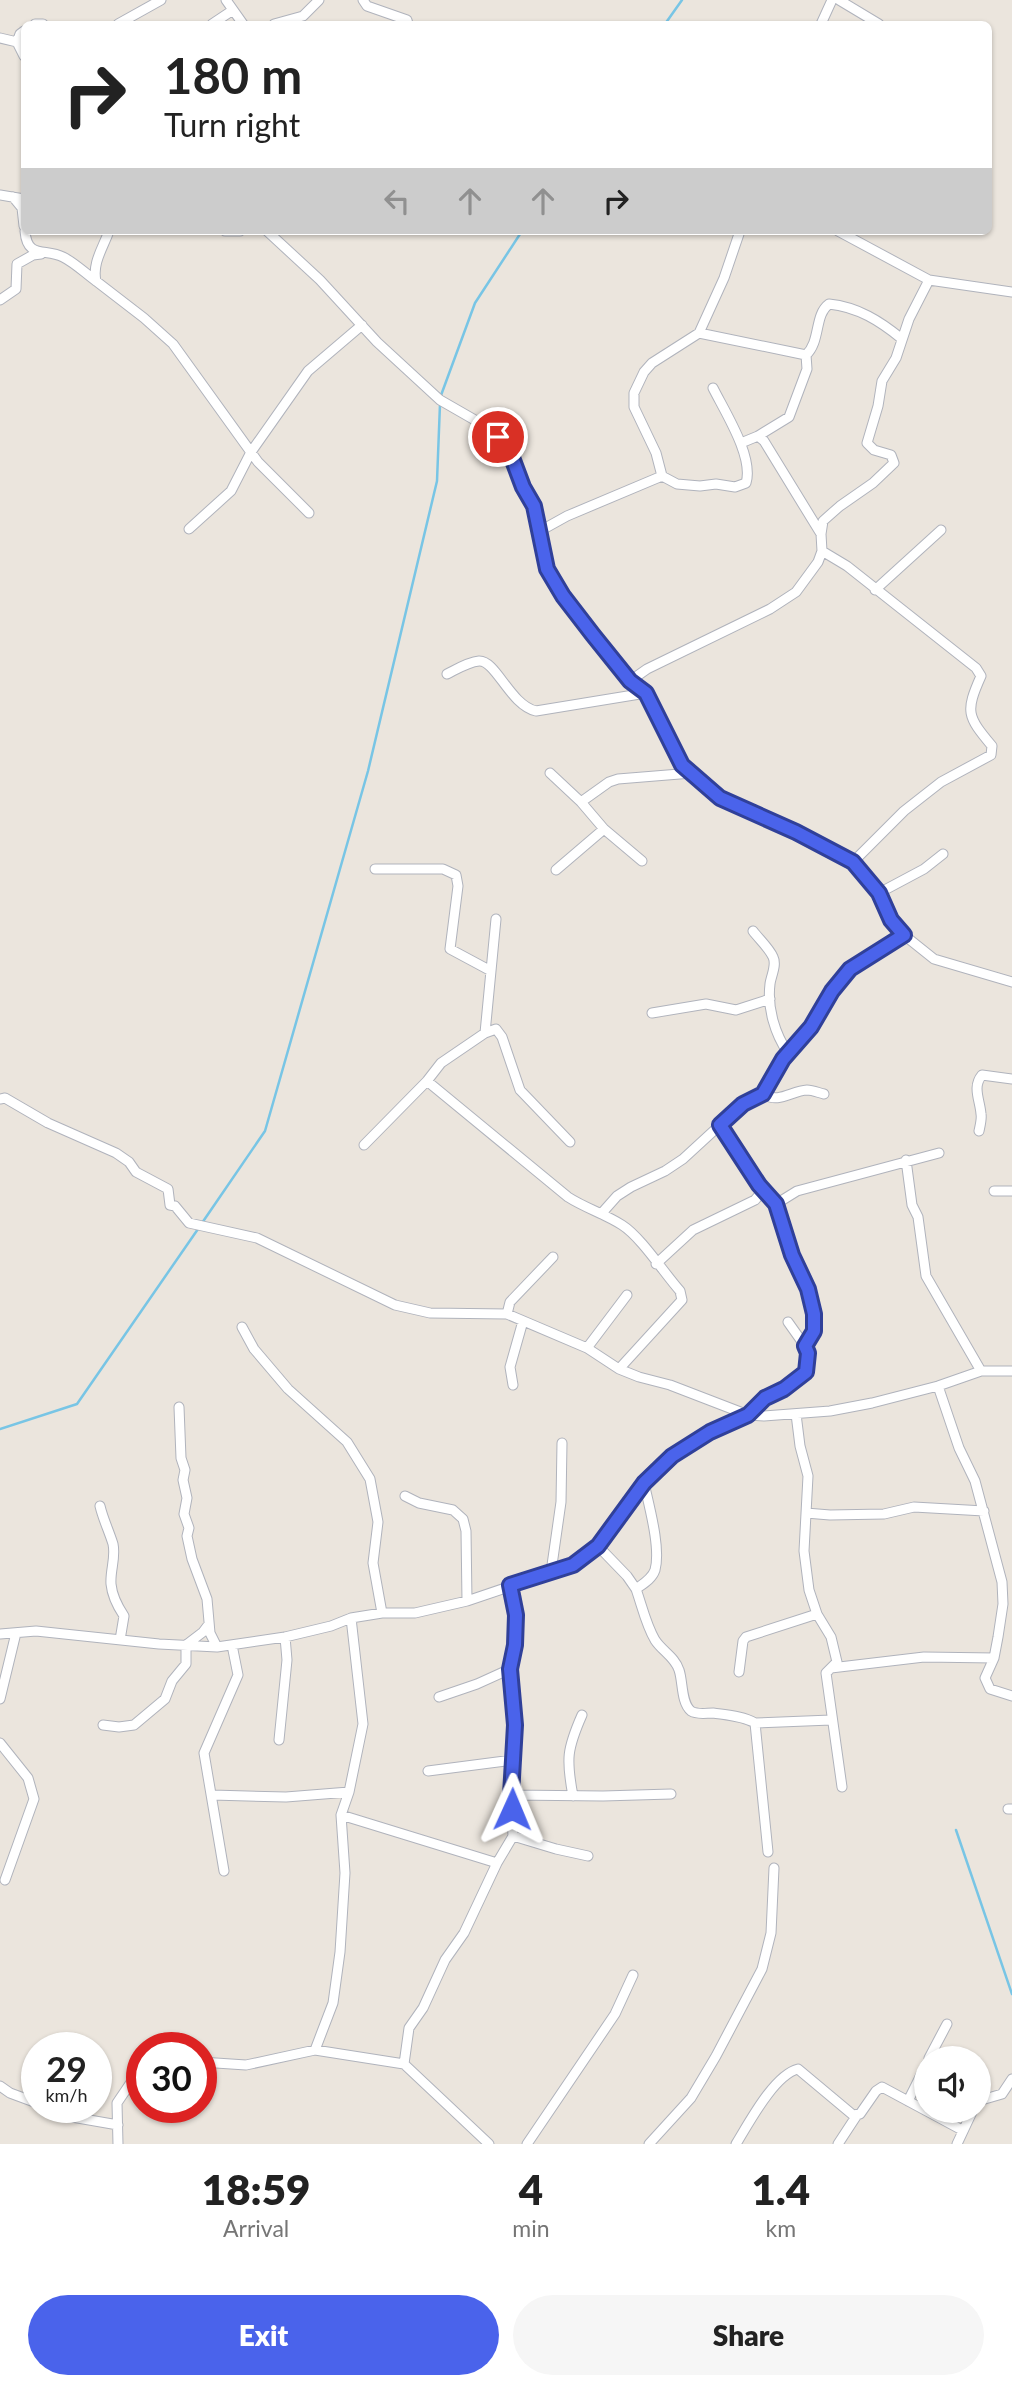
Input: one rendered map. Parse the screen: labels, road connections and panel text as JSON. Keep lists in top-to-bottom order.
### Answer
{
  "page": {
    "turn": ["180 m", "Turn right"],
    "speed": "29 km/h",
    "limit": "30",
    "eta": [
      "18:59",
      "Arrival",
      "4",
      "min",
      "1.4",
      "km"
    ],
    "buttons": ["Exit", "Share"]
  }
}
